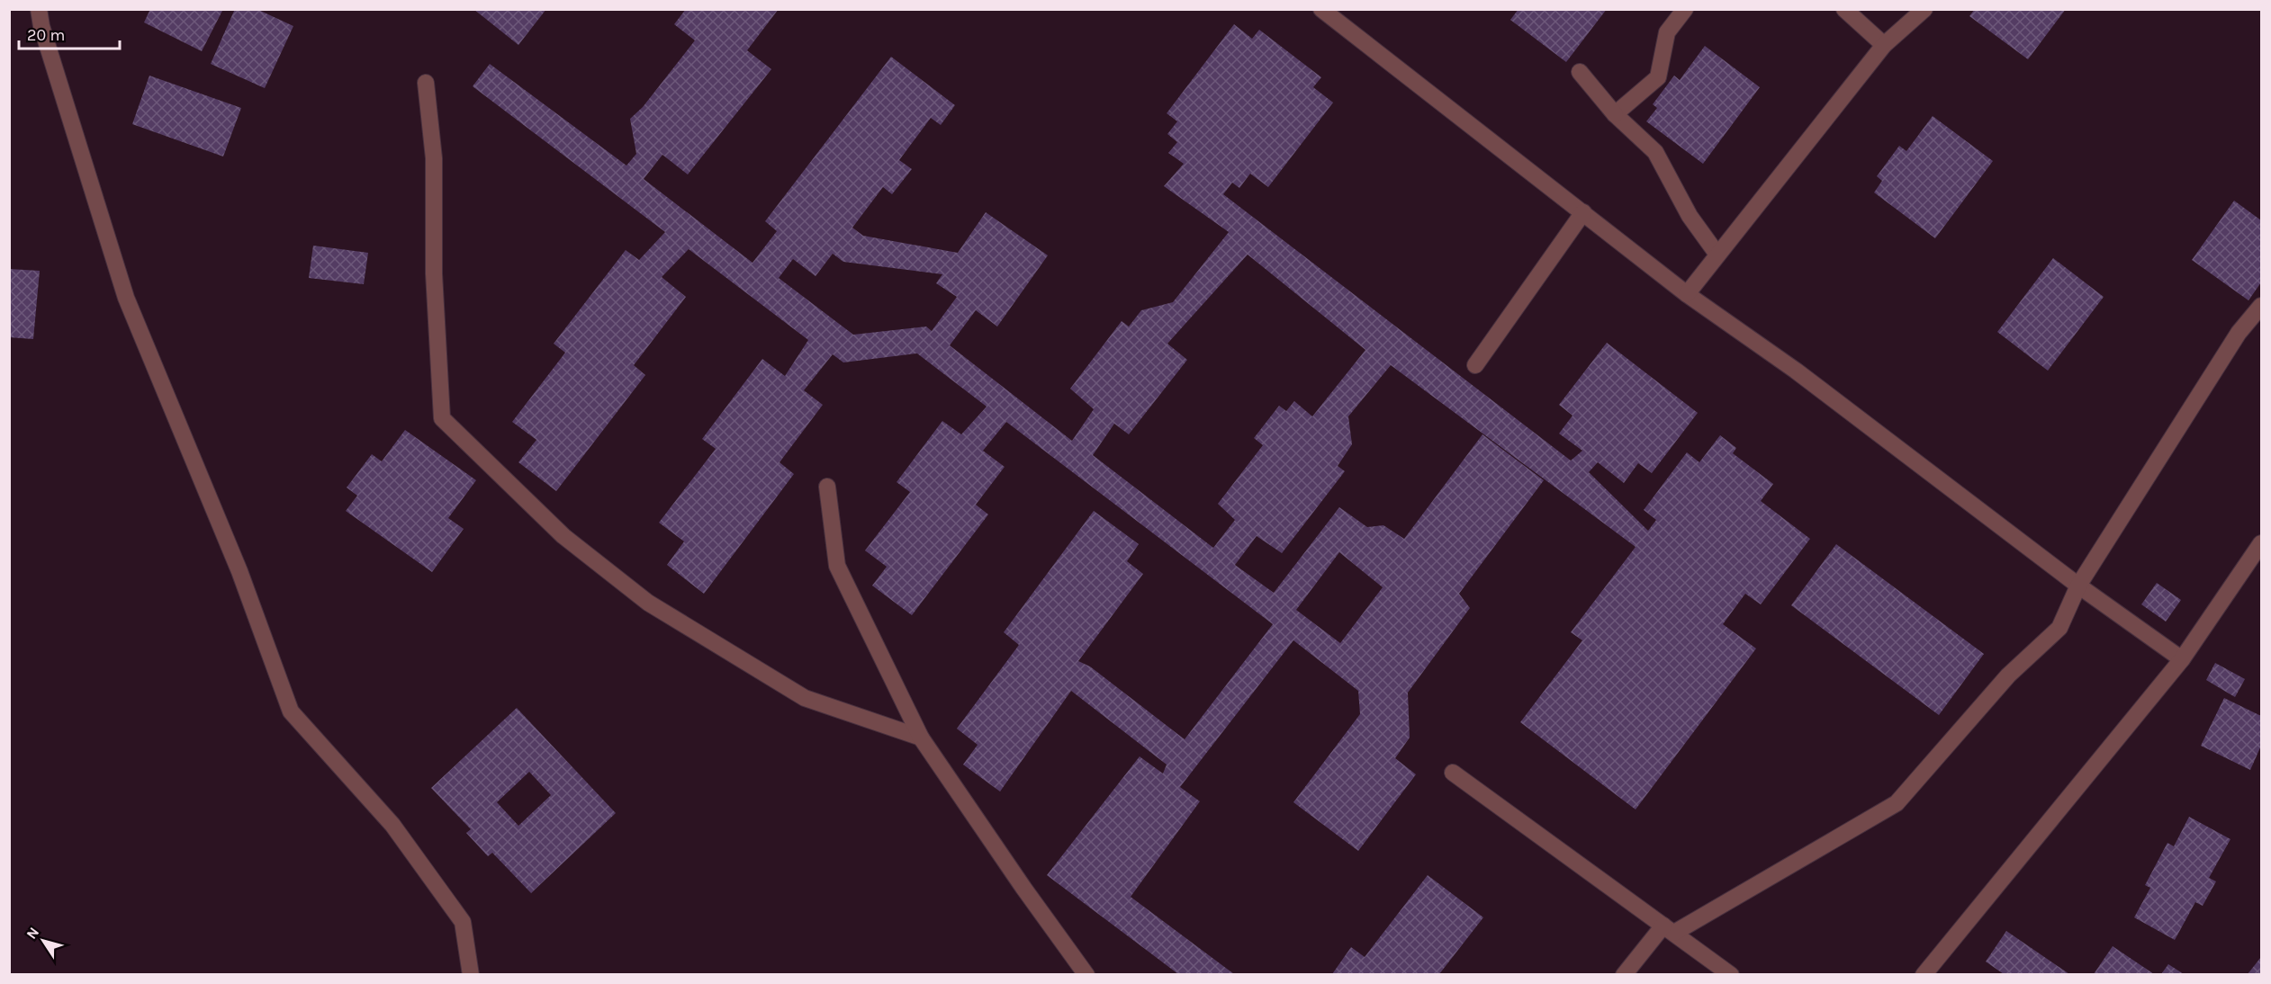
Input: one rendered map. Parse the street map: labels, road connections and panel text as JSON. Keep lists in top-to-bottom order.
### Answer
{
  "scale_bar": "20 m",
  "north": "top left"
}
